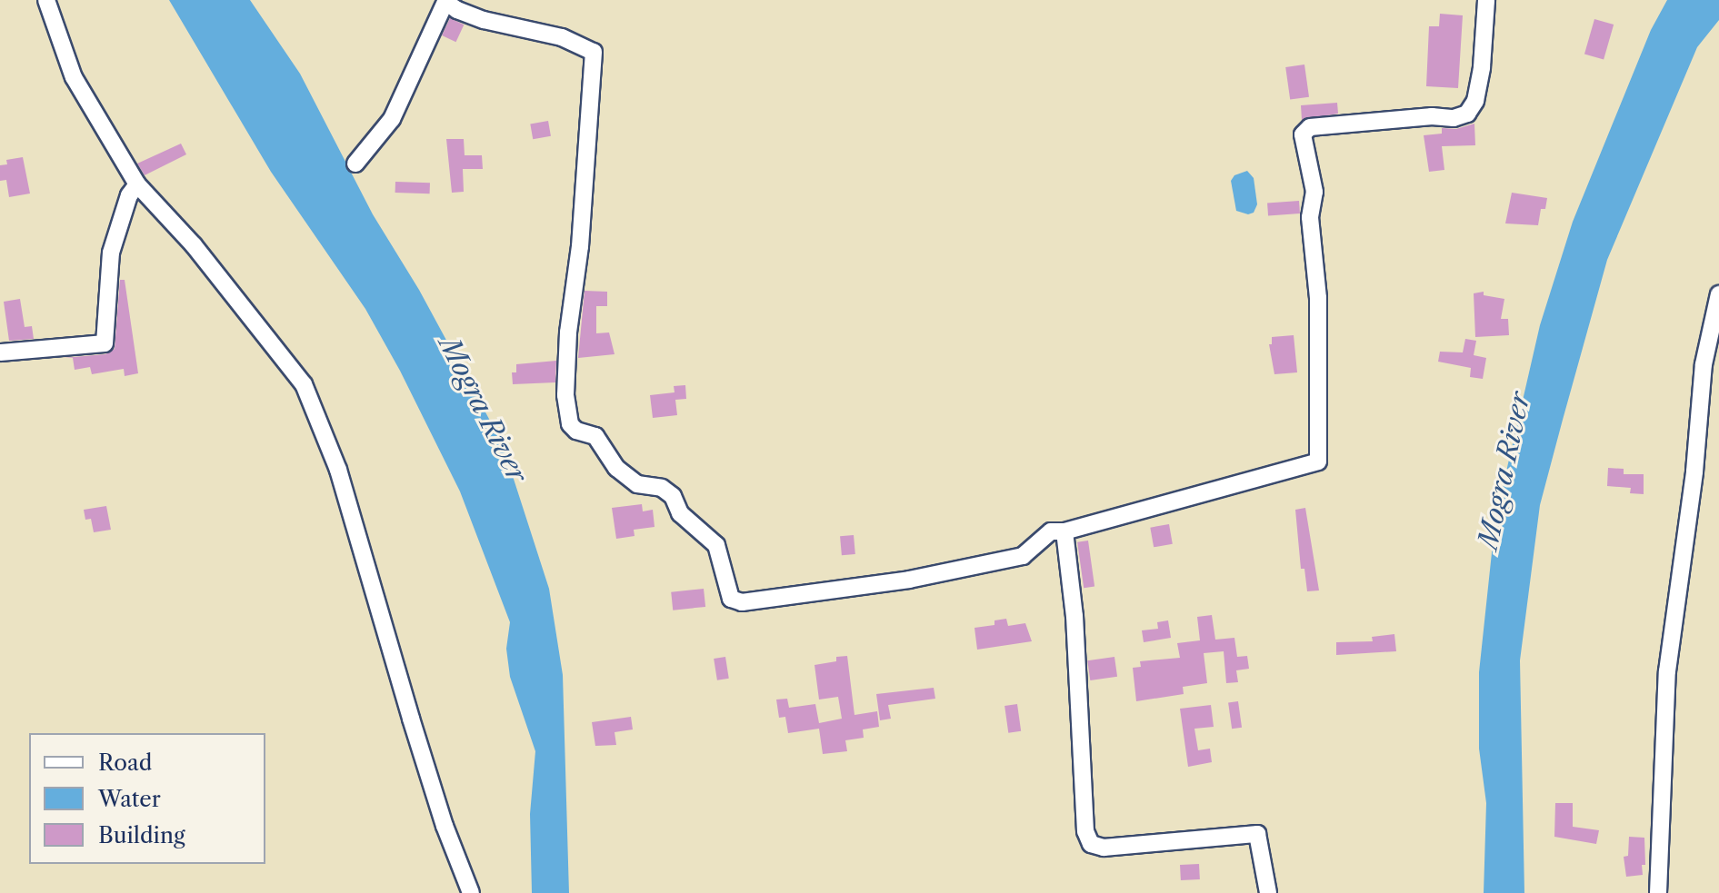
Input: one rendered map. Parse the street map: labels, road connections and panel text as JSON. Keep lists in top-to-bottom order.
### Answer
{
  "water": ["Mogra River"],
  "legend": ["Road", "Water", "Building"]
}
